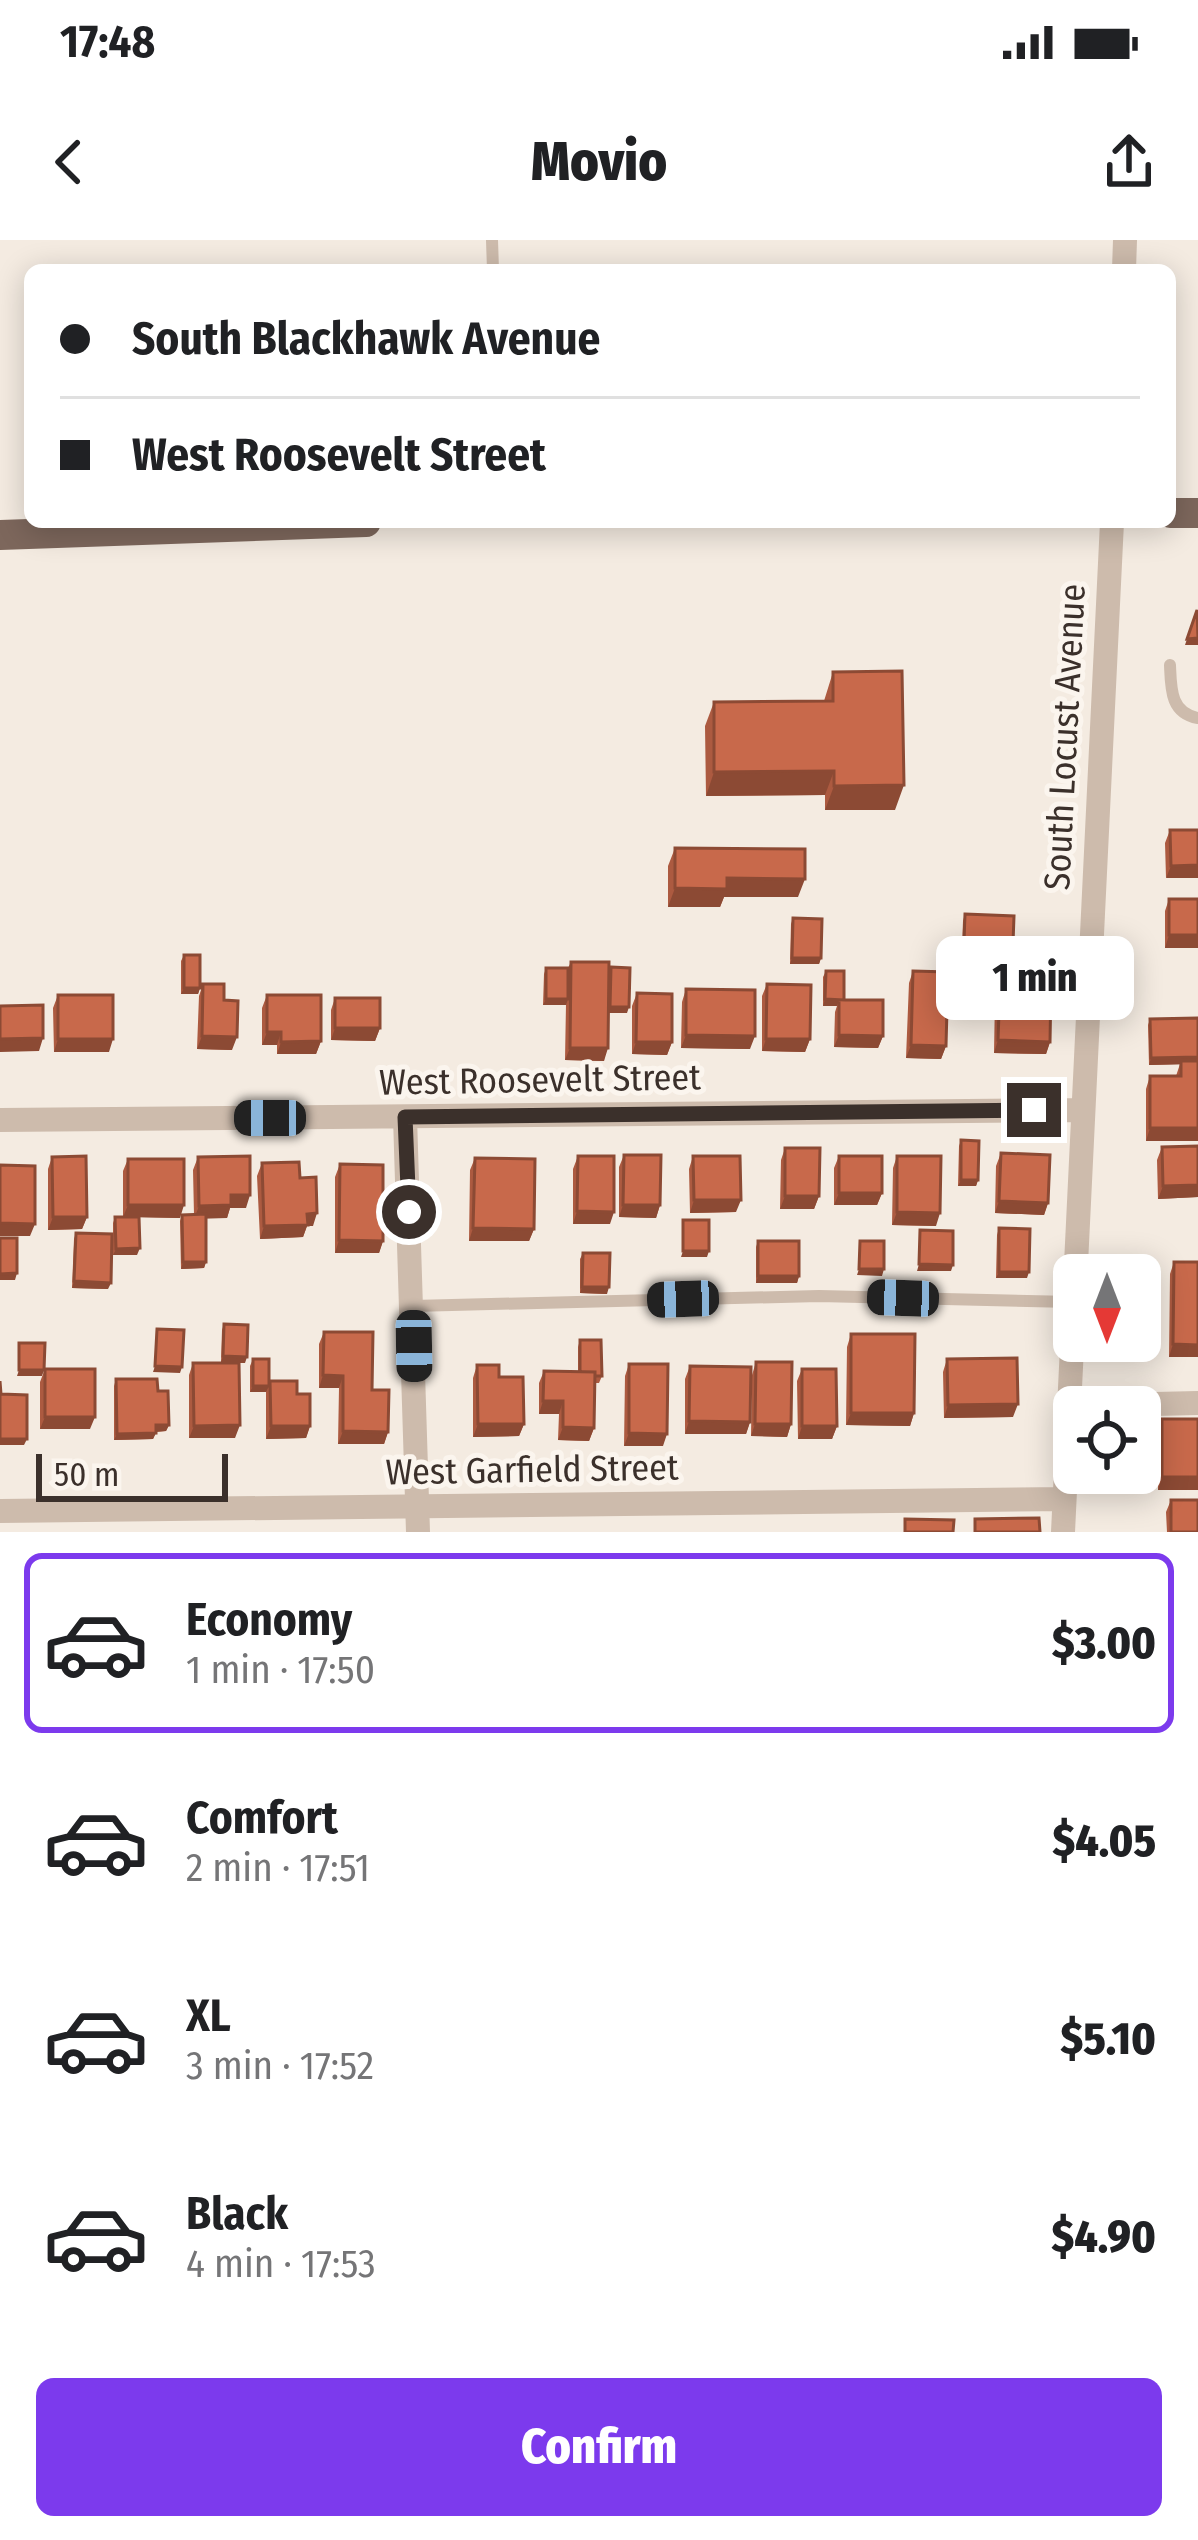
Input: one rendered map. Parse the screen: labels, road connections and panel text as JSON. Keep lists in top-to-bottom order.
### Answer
{
  "streets": {
    "street": ["South Locust Avenue", "West Roosevelt Street", "West Garfield Street"]
  },
  "crossings": [
    ["South Locust Avenue", "West Roosevelt Street"],
    ["South Locust Avenue", "West Garfield Street"]
  ],
  "scale_bar": "50 m",
  "north": "bottom",
  "page": {
    "status": "17:48",
    "header": "Movio",
    "banner": ["South Blackhawk Avenue", "West Roosevelt Street"],
    "bubble": "1 min",
    "scale": "50 m",
    "list": [
      {
        "name": "Economy",
        "note": "1 min · 17:50",
        "value": "$3.00"
      },
      {
        "name": "Comfort",
        "note": "2 min · 17:51",
        "value": "$4.05"
      },
      {
        "name": "XL",
        "note": "3 min · 17:52",
        "value": "$5.10"
      },
      {
        "name": "Black",
        "note": "4 min · 17:53",
        "value": "$4.90"
      }
    ],
    "buttons": "Confirm"
  }
}
